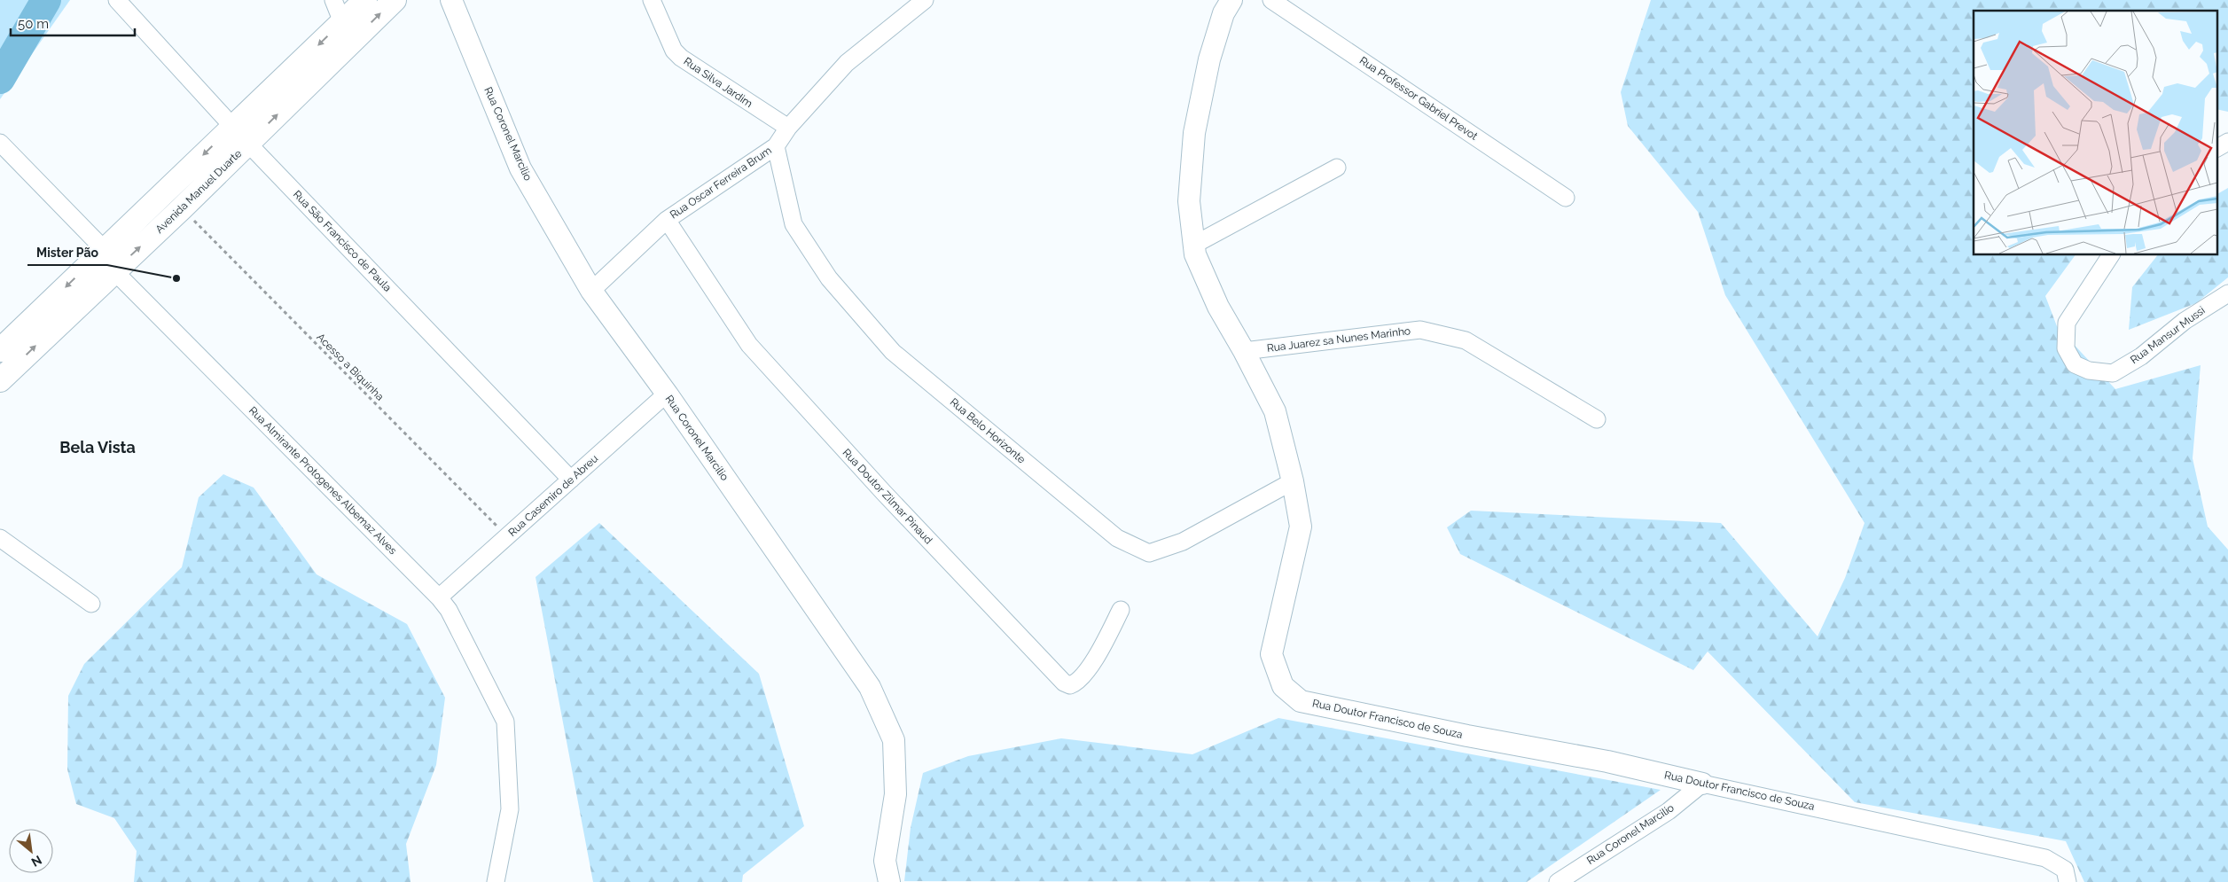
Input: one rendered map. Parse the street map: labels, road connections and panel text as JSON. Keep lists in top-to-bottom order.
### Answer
{
  "streets": {
    "main road": ["Avenida Manuel Duarte"],
    "street": [
      "Rua Silva Jardim",
      "Rua Professor Gabriel Prevot",
      "Rua Coronel Marcilio",
      "Rua Oscar Ferreira Brum",
      "Rua São Francisco de Paula",
      "Rua Mansur Mussi",
      "Rua Juarez sa Nunes Marinho",
      "Rua Belo Horizonte",
      "Rua Almirante Protogenes Albemaz Alves",
      "Rua Casemiro de Abreu",
      "Rua Doutor Zilmar Pinaud",
      "Rua Doutor Francisco de Souza"
    ],
    "path": ["Acesso a Biquinha"]
  },
  "crossings": [
    ["Rua Silva Jardim", "Rua Oscar Ferreira Brum"],
    ["Rua Coronel Marcilio", "Rua Oscar Ferreira Brum"],
    ["Rua Coronel Marcilio", "Rua Casemiro de Abreu"],
    ["Rua Coronel Marcilio", "Rua Doutor Francisco de Souza"],
    ["Rua Oscar Ferreira Brum", "Rua Belo Horizonte"],
    ["Rua Oscar Ferreira Brum", "Rua Doutor Zilmar Pinaud"],
    ["Avenida Manuel Duarte", "Rua São Francisco de Paula"],
    ["Avenida Manuel Duarte", "Acesso a Biquinha"],
    ["Avenida Manuel Duarte", "Rua Almirante Protogenes Albemaz Alves"],
    ["Rua São Francisco de Paula", "Rua Casemiro de Abreu"],
    ["Rua Juarez sa Nunes Marinho", "Rua Doutor Francisco de Souza"],
    ["Acesso a Biquinha", "Rua Casemiro de Abreu"],
    ["Rua Belo Horizonte", "Rua Doutor Francisco de Souza"],
    ["Rua Almirante Protogenes Albemaz Alves", "Rua Casemiro de Abreu"]
  ],
  "districts": ["Bela Vista"],
  "places": ["Mister Pão"],
  "scale_bar": "50 m",
  "north": "bottom right"
}
